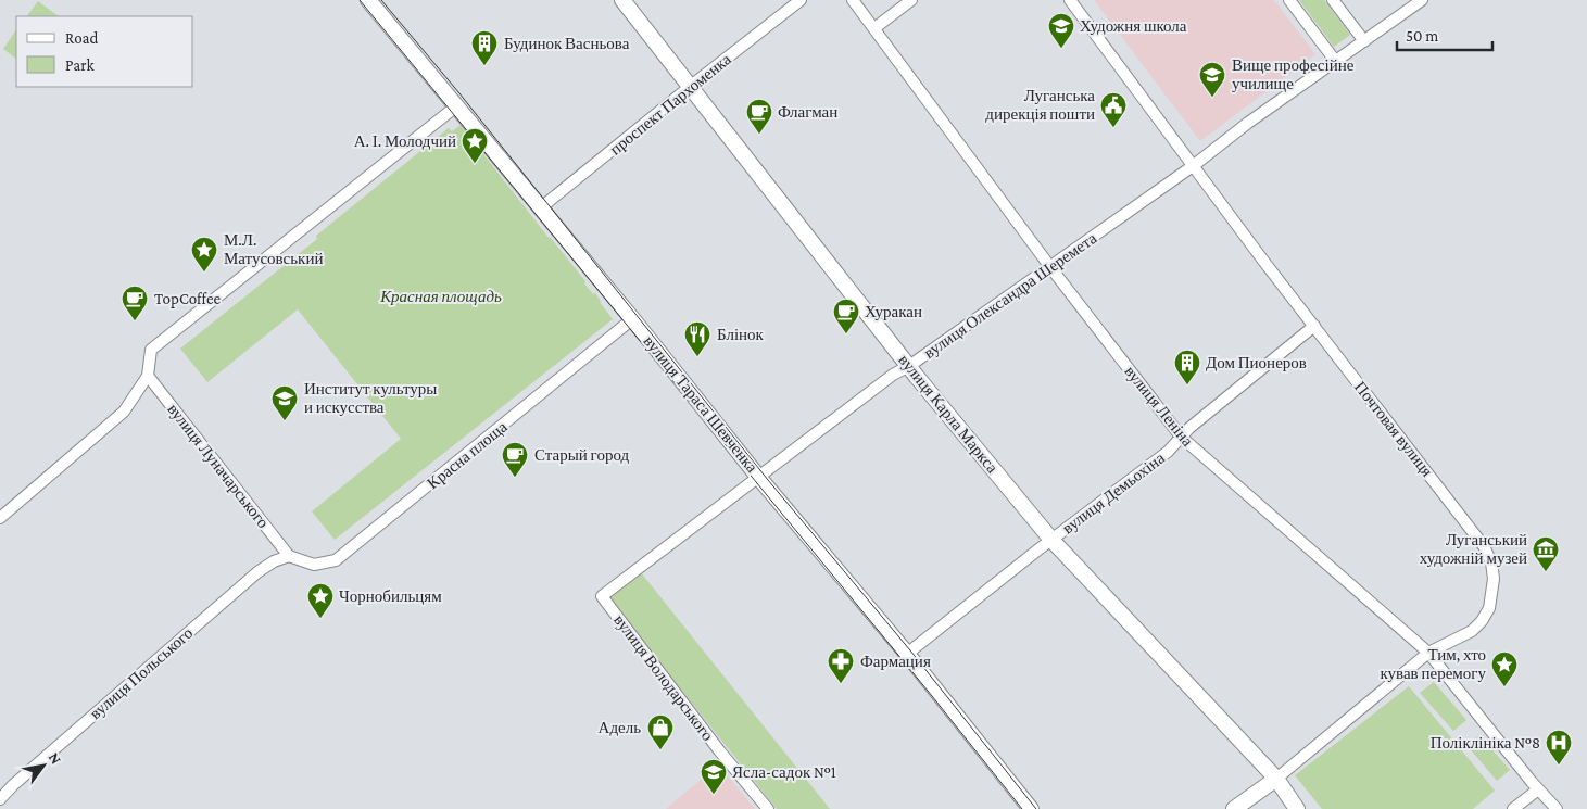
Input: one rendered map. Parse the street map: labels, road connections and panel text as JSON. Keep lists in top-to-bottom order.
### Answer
{
  "streets": {
    "main road": ["вулиця Тараса Шевченка", "вулиця Карла Маркса", "Почтовая вулиця"],
    "street": [
      "проспект Пархоменка",
      "вулиця Олександра Шеремета",
      "вулиця Леніна",
      "Красна площа",
      "вулиця Луначарського",
      "вулиця Демьохіна",
      "вулиця Польського",
      "вулиця Володарського"
    ]
  },
  "crossings": [
    ["проспект Пархоменка", "вулиця Тараса Шевченка"],
    ["проспект Пархоменка", "вулиця Карла Маркса"],
    ["вулиця Олександра Шеремета", "вулиця Тараса Шевченка"],
    ["вулиця Олександра Шеремета", "вулиця Леніна"],
    ["вулиця Олександра Шеремета", "вулиця Карла Маркса"],
    ["вулиця Олександра Шеремета", "Почтовая вулиця"],
    ["вулиця Олександра Шеремета", "вулиця Володарського"],
    ["вулиця Тараса Шевченка", "Красна площа"],
    ["вулиця Тараса Шевченка", "вулиця Демьохіна"],
    ["вулиця Леніна", "Почтовая вулиця"],
    ["вулиця Леніна", "вулиця Демьохіна"],
    ["вулиця Карла Маркса", "Почтовая вулиця"],
    ["вулиця Карла Маркса", "вулиця Демьохіна"],
    ["Почтовая вулиця", "вулиця Демьохіна"],
    ["Красна площа", "вулиця Луначарського"],
    ["Красна площа", "вулиця Польського"],
    ["вулиця Луначарського", "вулиця Польського"]
  ],
  "parks": ["Красная площадь"],
  "places": {
    "school or university": [
      "Художня школа",
      "Вище професійне училище",
      "Институт культуры и искусства",
      "Ясла-садок №1"
    ],
    "building": ["Будинок Васньова", "Дом Пионеров"],
    "public building": ["Луганська дирекція пошти"],
    "cafe": [
      "Флагман",
      "TopCoffee",
      "Хуракан",
      "Старый город"
    ],
    "place": [
      "А. І. Молодчий",
      "М.Л. Матусовський",
      "Чорнобильцям",
      "Тим, хто кував перемогу"
    ],
    "restaurant": ["Блінок"],
    "museum": ["Луганський художній музей"],
    "pharmacy": ["Фармация"],
    "shop": ["Адель"],
    "hospital": ["Поліклініка №8"]
  },
  "legend": ["Road", "Park"],
  "scale_bar": "50 m",
  "north": "top right"
}
